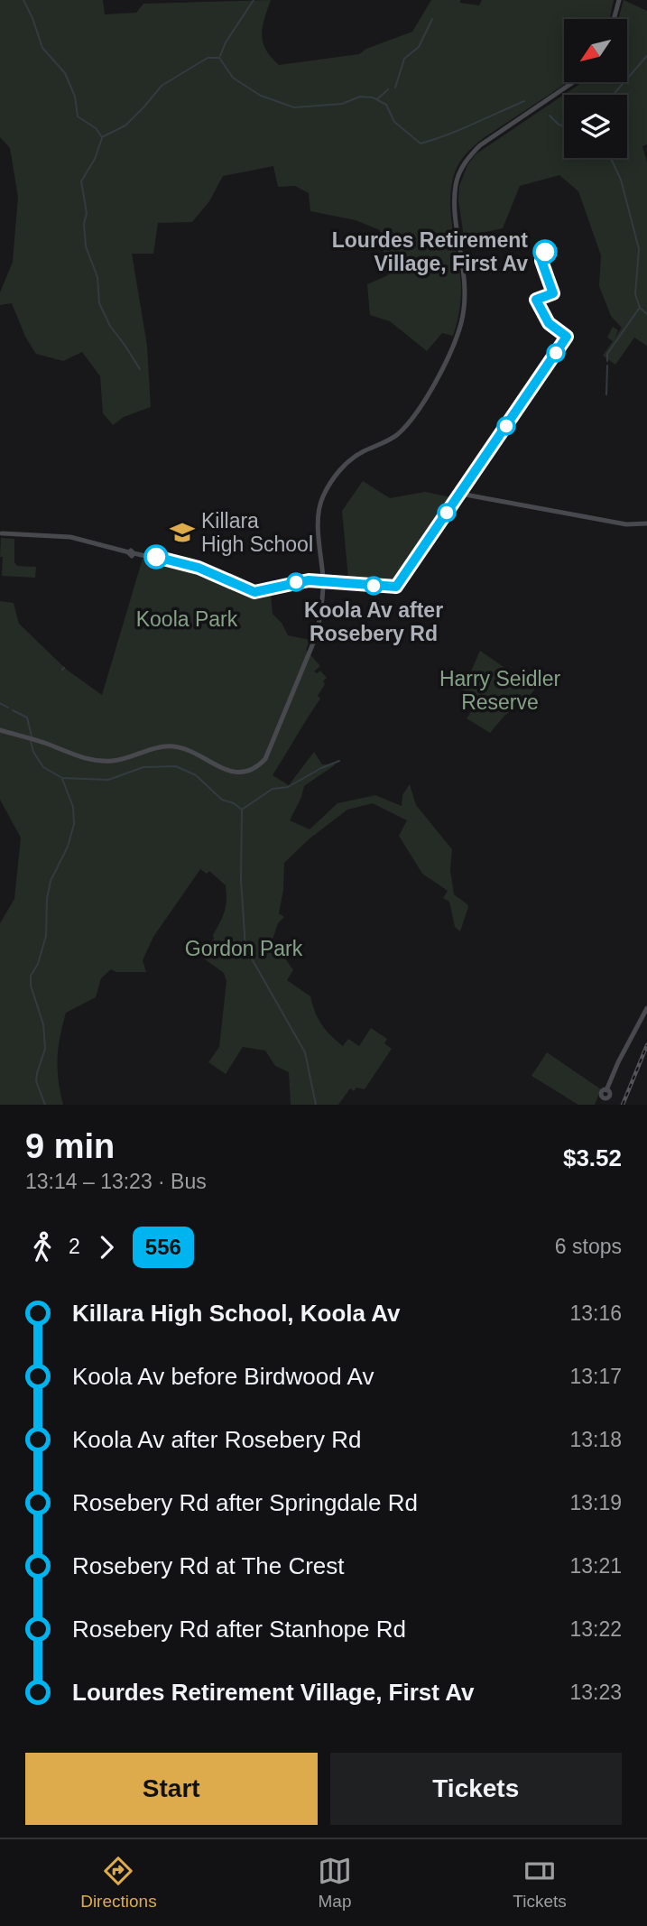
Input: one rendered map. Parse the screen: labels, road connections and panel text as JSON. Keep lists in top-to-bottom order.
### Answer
{
  "parks": ["Koola Park", "Harry Seidler Reserve", "Gordon Park"],
  "places": {
    "other": ["Lourdes Retirement Village, First Av", "Koola Av after Rosebery Rd"],
    "school or university": ["Killara High School"]
  },
  "lines": ["bus line 556"],
  "north": "bottom left",
  "page": {
    "heading": ["9 min", "13:14 – 13:23 · Bus", "$3.52"],
    "legs": ["2", "556", "6 stops"],
    "list": [
      {
        "name": "Killara High School, Koola Av",
        "value": "13:16"
      },
      {
        "name": "Koola Av before Birdwood Av",
        "value": "13:17"
      },
      {
        "name": "Koola Av after Rosebery Rd",
        "value": "13:18"
      },
      {
        "name": "Rosebery Rd after Springdale Rd",
        "value": "13:19"
      },
      {
        "name": "Rosebery Rd at The Crest",
        "value": "13:21"
      },
      {
        "name": "Rosebery Rd after Stanhope Rd",
        "value": "13:22"
      },
      {
        "name": "Lourdes Retirement Village, First Av",
        "value": "13:23"
      }
    ],
    "buttons": ["Start", "Tickets"],
    "tabs": ["Directions", "Map", "Tickets"]
  }
}
